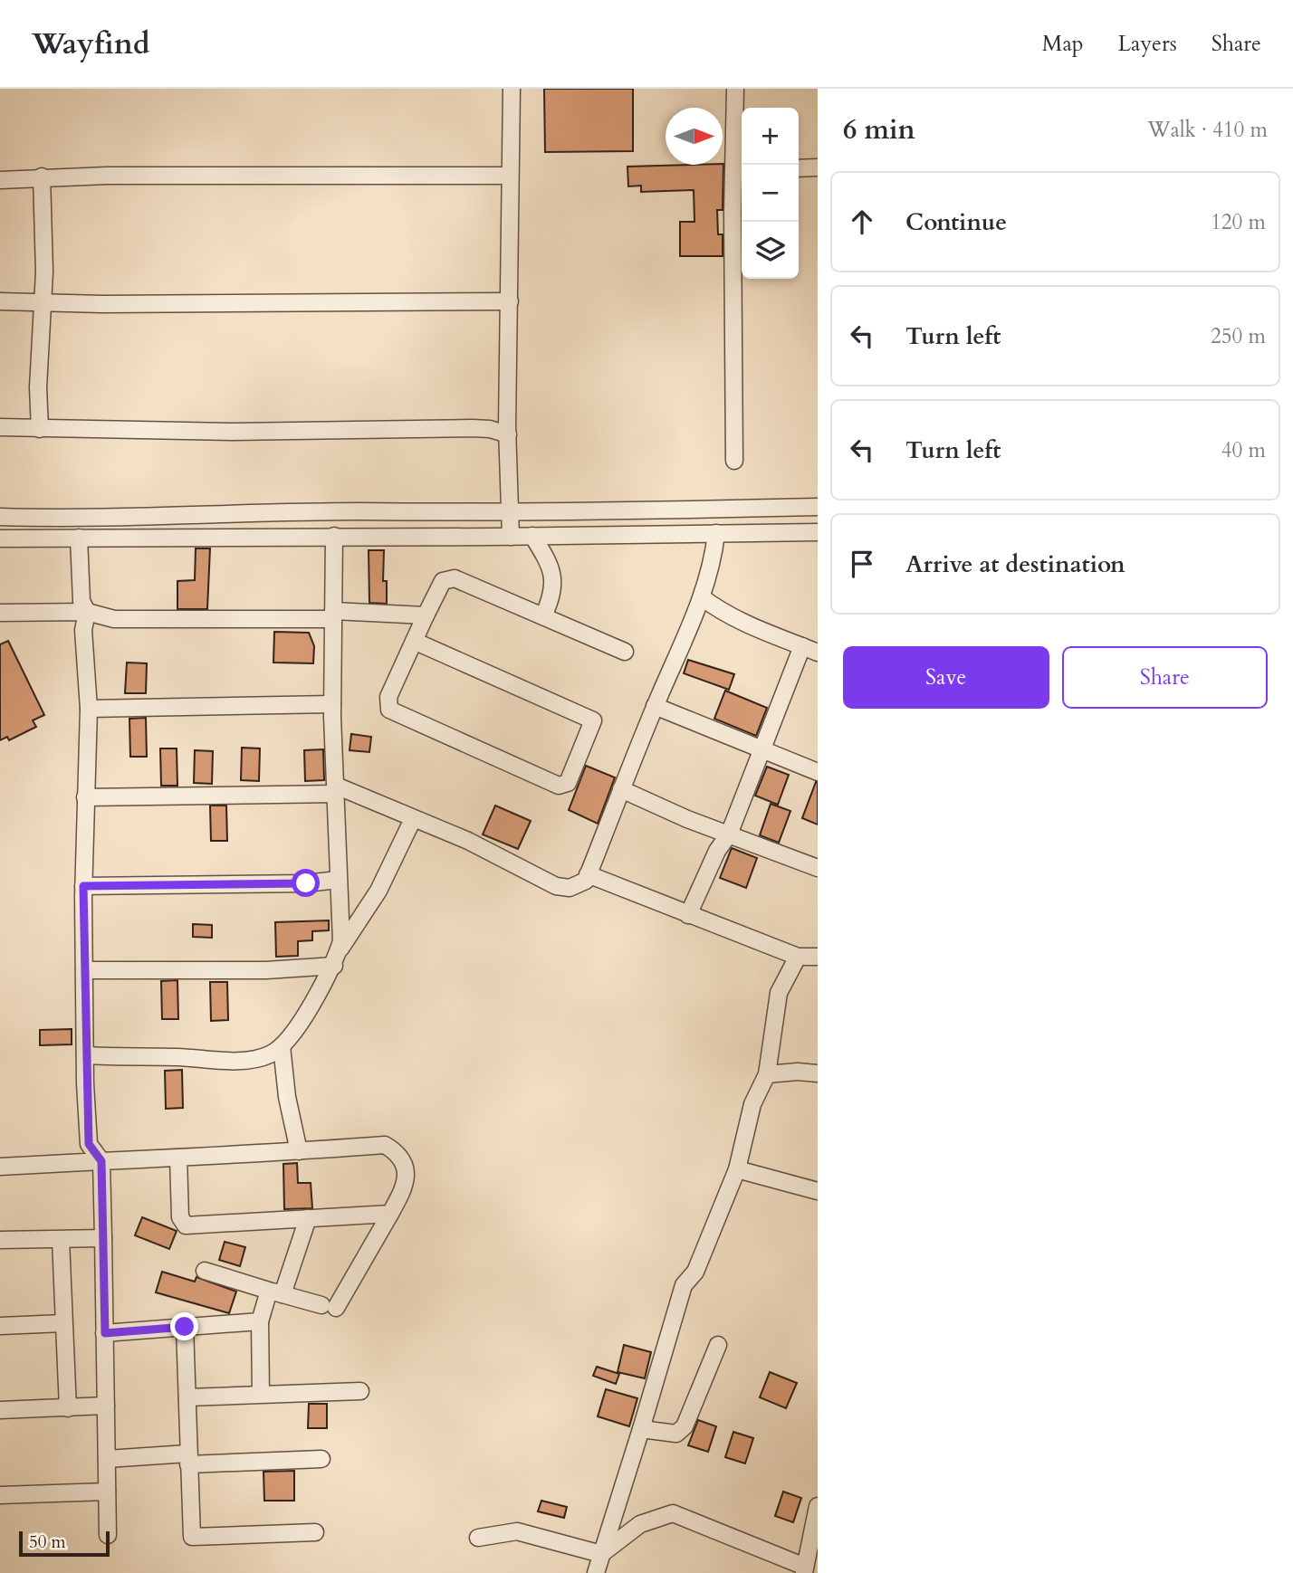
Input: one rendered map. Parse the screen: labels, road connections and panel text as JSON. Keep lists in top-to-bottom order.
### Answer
{
  "scale_bar": "50 m",
  "north": "right",
  "page": {
    "header": "Wayfind",
    "nav": ["Map", "Layers", "Share"],
    "heading": ["6 min", "Walk · 410 m"],
    "map_buttons": ["+", "−"],
    "list": [
      ["Continue", "120 m"],
      ["Turn left", "250 m"],
      ["Turn left", "40 m"],
      "Arrive at destination"
    ],
    "buttons": ["Save", "Share"],
    "scale": "50 m"
  }
}
